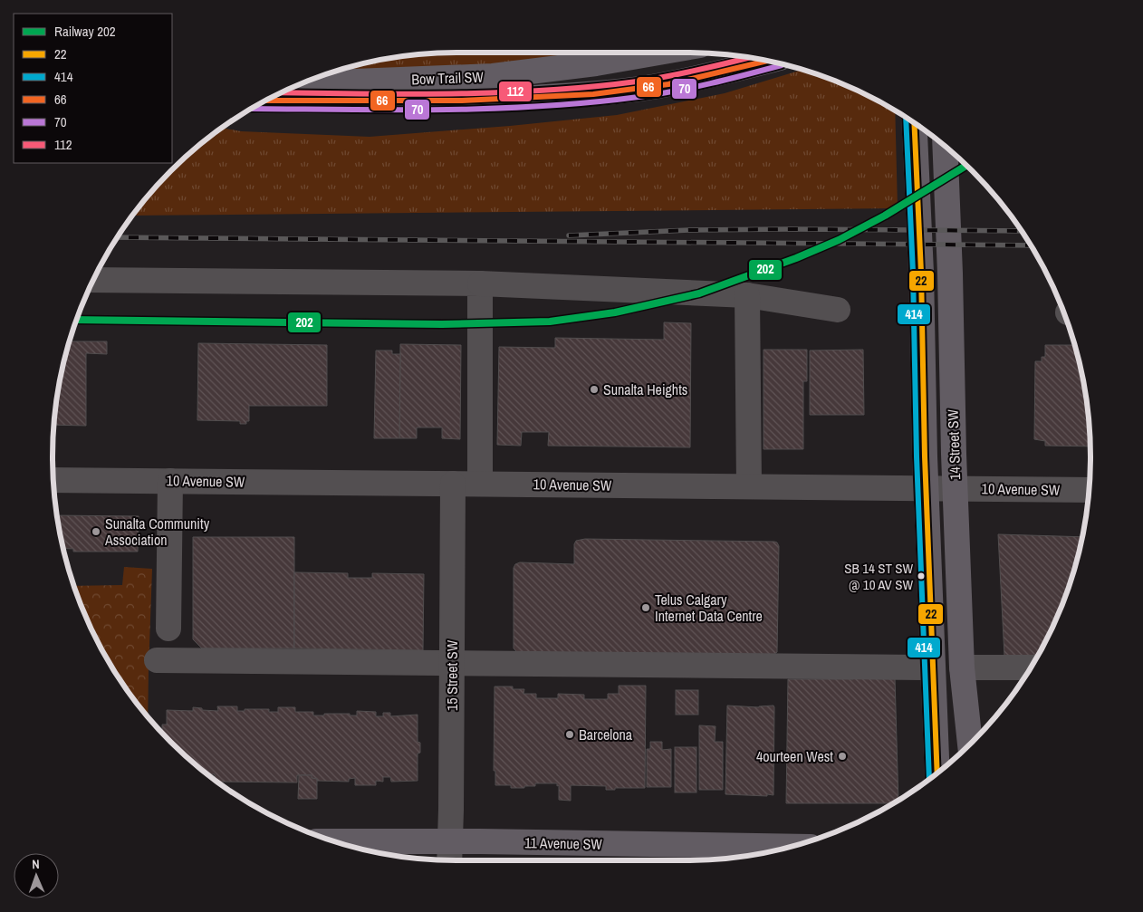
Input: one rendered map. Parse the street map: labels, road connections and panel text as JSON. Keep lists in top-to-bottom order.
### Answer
{
  "streets": {
    "main road": ["Bow Trail SW", "14 Street SW", "11 Avenue SW"],
    "street": ["10 Avenue SW", "15 Street SW"]
  },
  "crossings": [
    ["14 Street SW", "10 Avenue SW"],
    ["10 Avenue SW", "15 Street SW"],
    ["15 Street SW", "11 Avenue SW"]
  ],
  "places": [
    "Sunalta Heights",
    "Sunalta Community Association",
    "SB 14 ST SW @ 10 AV SW",
    "Telus Calgary Internet Data Centre",
    "Barcelona",
    "4ourteen West"
  ],
  "lines": [
    "transit line 112",
    "transit line 66",
    "transit line 70",
    "transit line 414",
    "transit line 22",
    "rail line 202"
  ],
  "legend": [
    "Railway 202",
    "22",
    "414",
    "66",
    "70",
    "112"
  ],
  "north": "top"
}
